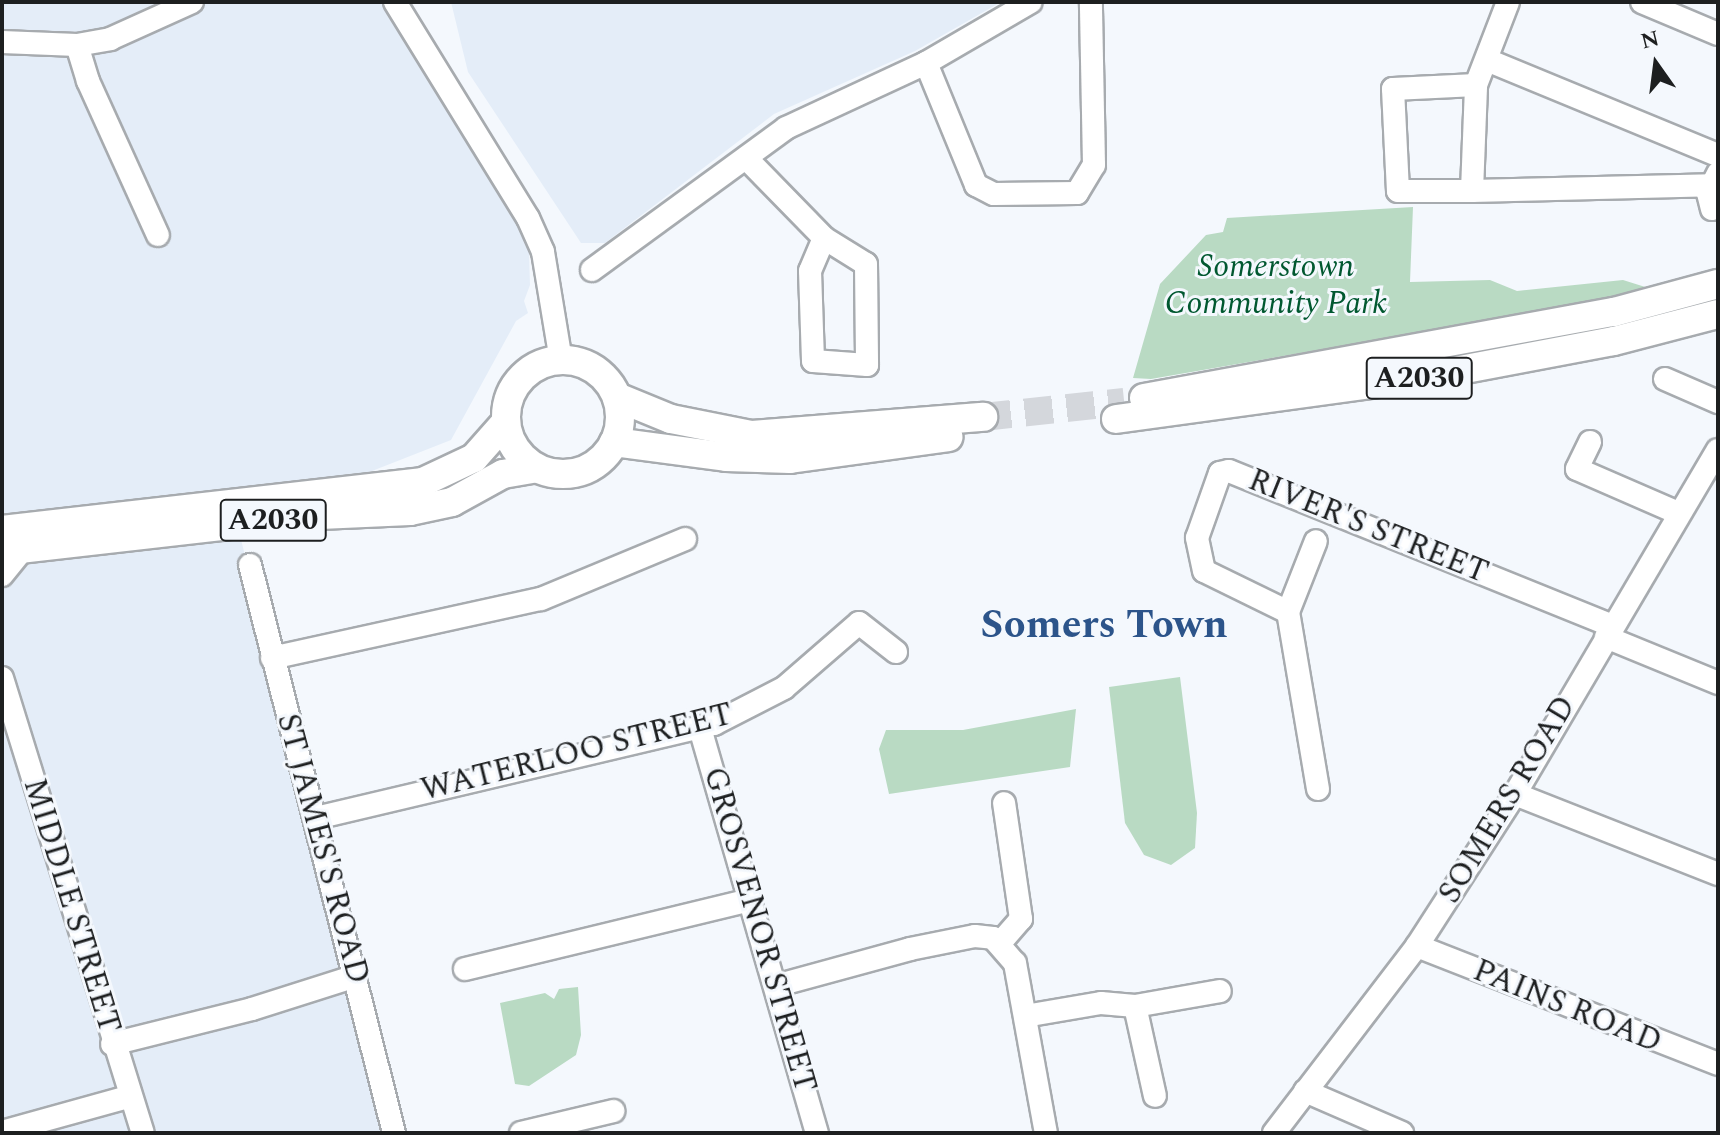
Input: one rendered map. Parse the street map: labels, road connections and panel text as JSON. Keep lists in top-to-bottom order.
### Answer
{
  "streets": {
    "main road": ["A2030"],
    "street": [
      "RIVER'S STREET",
      "WATERLOO STREET",
      "SOMERS ROAD",
      "ST JAMES'S ROAD",
      "MIDDLE STREET",
      "GROSVENOR STREET",
      "PAINS ROAD"
    ]
  },
  "crossings": [
    ["RIVER'S STREET", "SOMERS ROAD"],
    ["WATERLOO STREET", "ST JAMES'S ROAD"],
    ["WATERLOO STREET", "GROSVENOR STREET"],
    ["SOMERS ROAD", "PAINS ROAD"]
  ],
  "districts": ["Somers Town"],
  "parks": ["Somerstown Community Park"],
  "north": "top"
}
